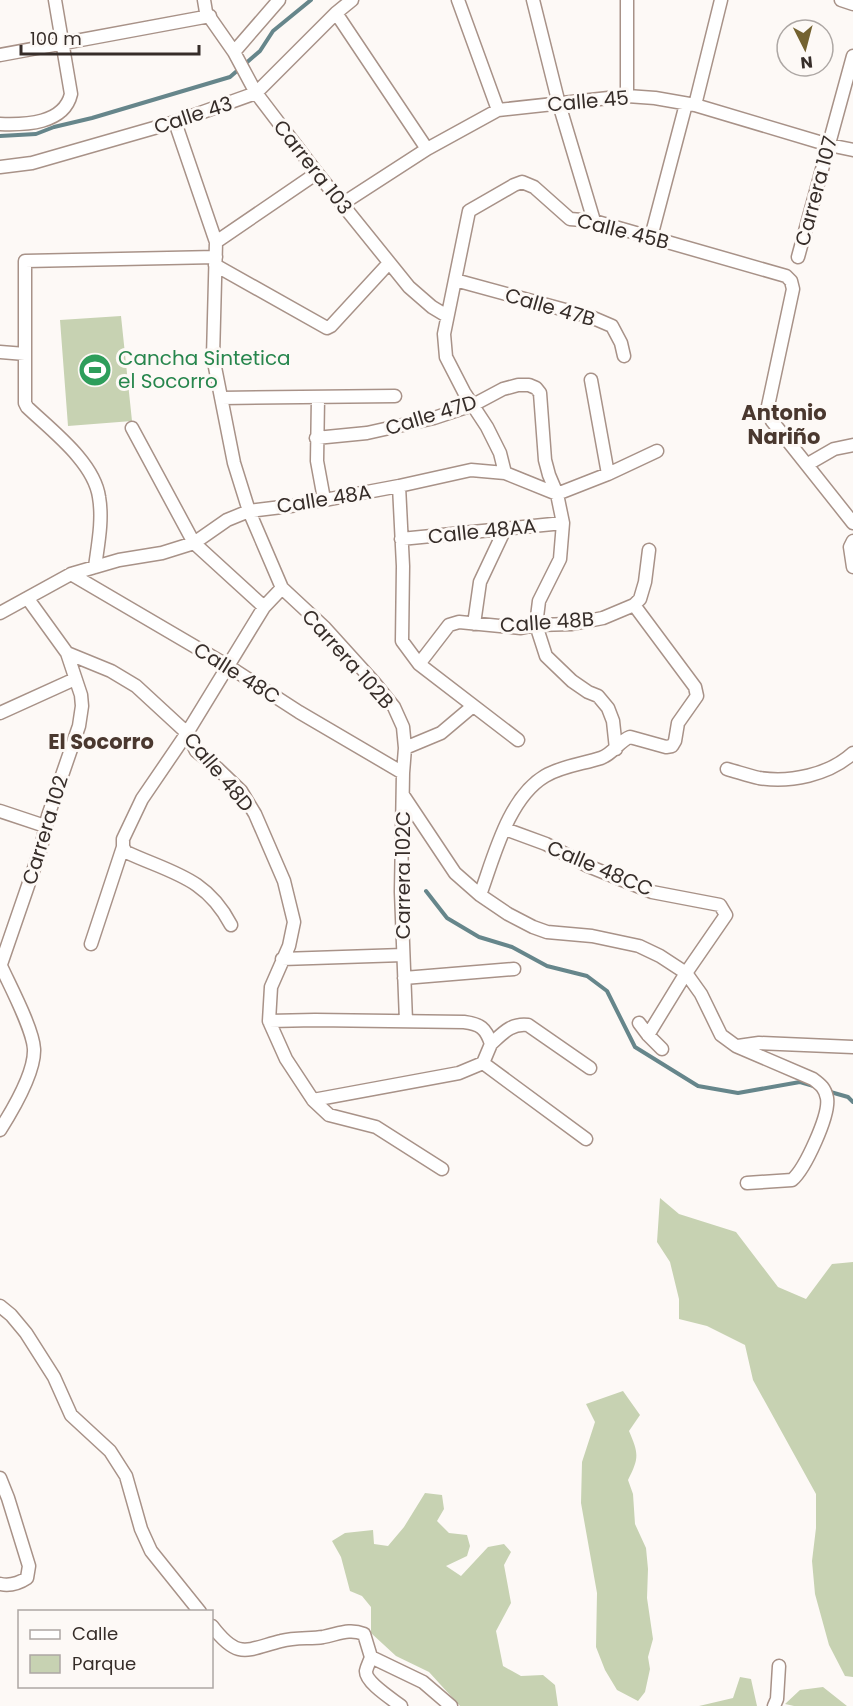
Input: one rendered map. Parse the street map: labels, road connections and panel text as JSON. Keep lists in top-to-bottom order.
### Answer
{
  "streets": {
    "street": [
      "Calle 45",
      "Calle 43",
      "Carrera 103",
      "Carrera 107",
      "Calle 45B",
      "Calle 47B",
      "Calle 47D",
      "Calle 48A",
      "Calle 48AA",
      "Calle 48B",
      "Carrera 102B",
      "Calle 48C",
      "Calle 48D",
      "Carrera 102",
      "Calle 48CC",
      "Carrera 102C"
    ]
  },
  "crossings": [
    ["Calle 45", "Carrera 103"],
    ["Calle 45", "Carrera 107"],
    ["Calle 43", "Carrera 103"],
    ["Calle 43", "Carrera 102B"],
    ["Calle 45B", "Calle 47B"],
    ["Calle 47D", "Calle 48A"],
    ["Calle 48A", "Carrera 102B"],
    ["Calle 48A", "Calle 48C"],
    ["Calle 48A", "Carrera 102"],
    ["Carrera 102B", "Calle 48C"],
    ["Carrera 102B", "Carrera 102C"],
    ["Calle 48C", "Carrera 102C"],
    ["Calle 48D", "Carrera 102"]
  ],
  "districts": ["Antonio Nariño", "El Socorro"],
  "places": {
    "sports": ["Cancha Sintetica el Socorro"]
  },
  "legend": ["Calle", "Parque"],
  "scale_bar": "100 m",
  "north": "bottom"
}
